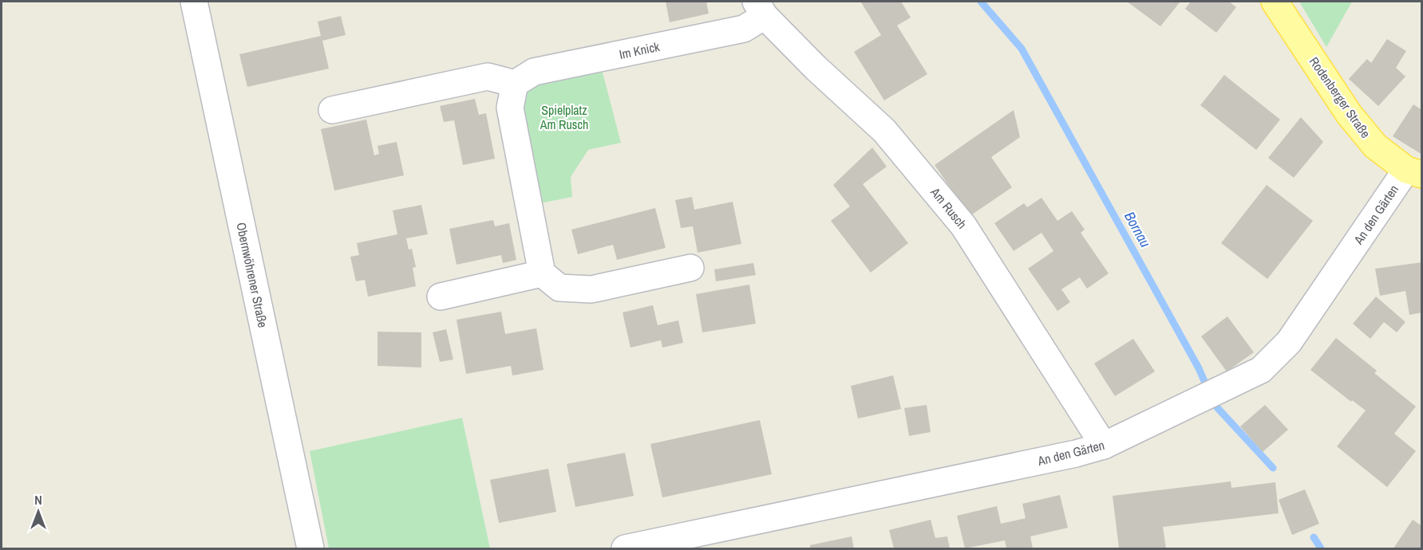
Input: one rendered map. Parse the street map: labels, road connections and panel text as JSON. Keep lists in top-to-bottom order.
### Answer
{
  "streets": {
    "main road": ["Rodenberger Straße"],
    "street": [
      "Im Knick",
      "Am Rusch",
      "An den Gärten",
      "Obernwöhrener Straße"
    ]
  },
  "crossings": [
    ["Im Knick", "Am Rusch"],
    ["Rodenberger Straße", "An den Gärten"],
    ["Am Rusch", "An den Gärten"]
  ],
  "water": ["Bornau"],
  "parks": ["Spielplatz Am Rusch"],
  "north": "top"
}
